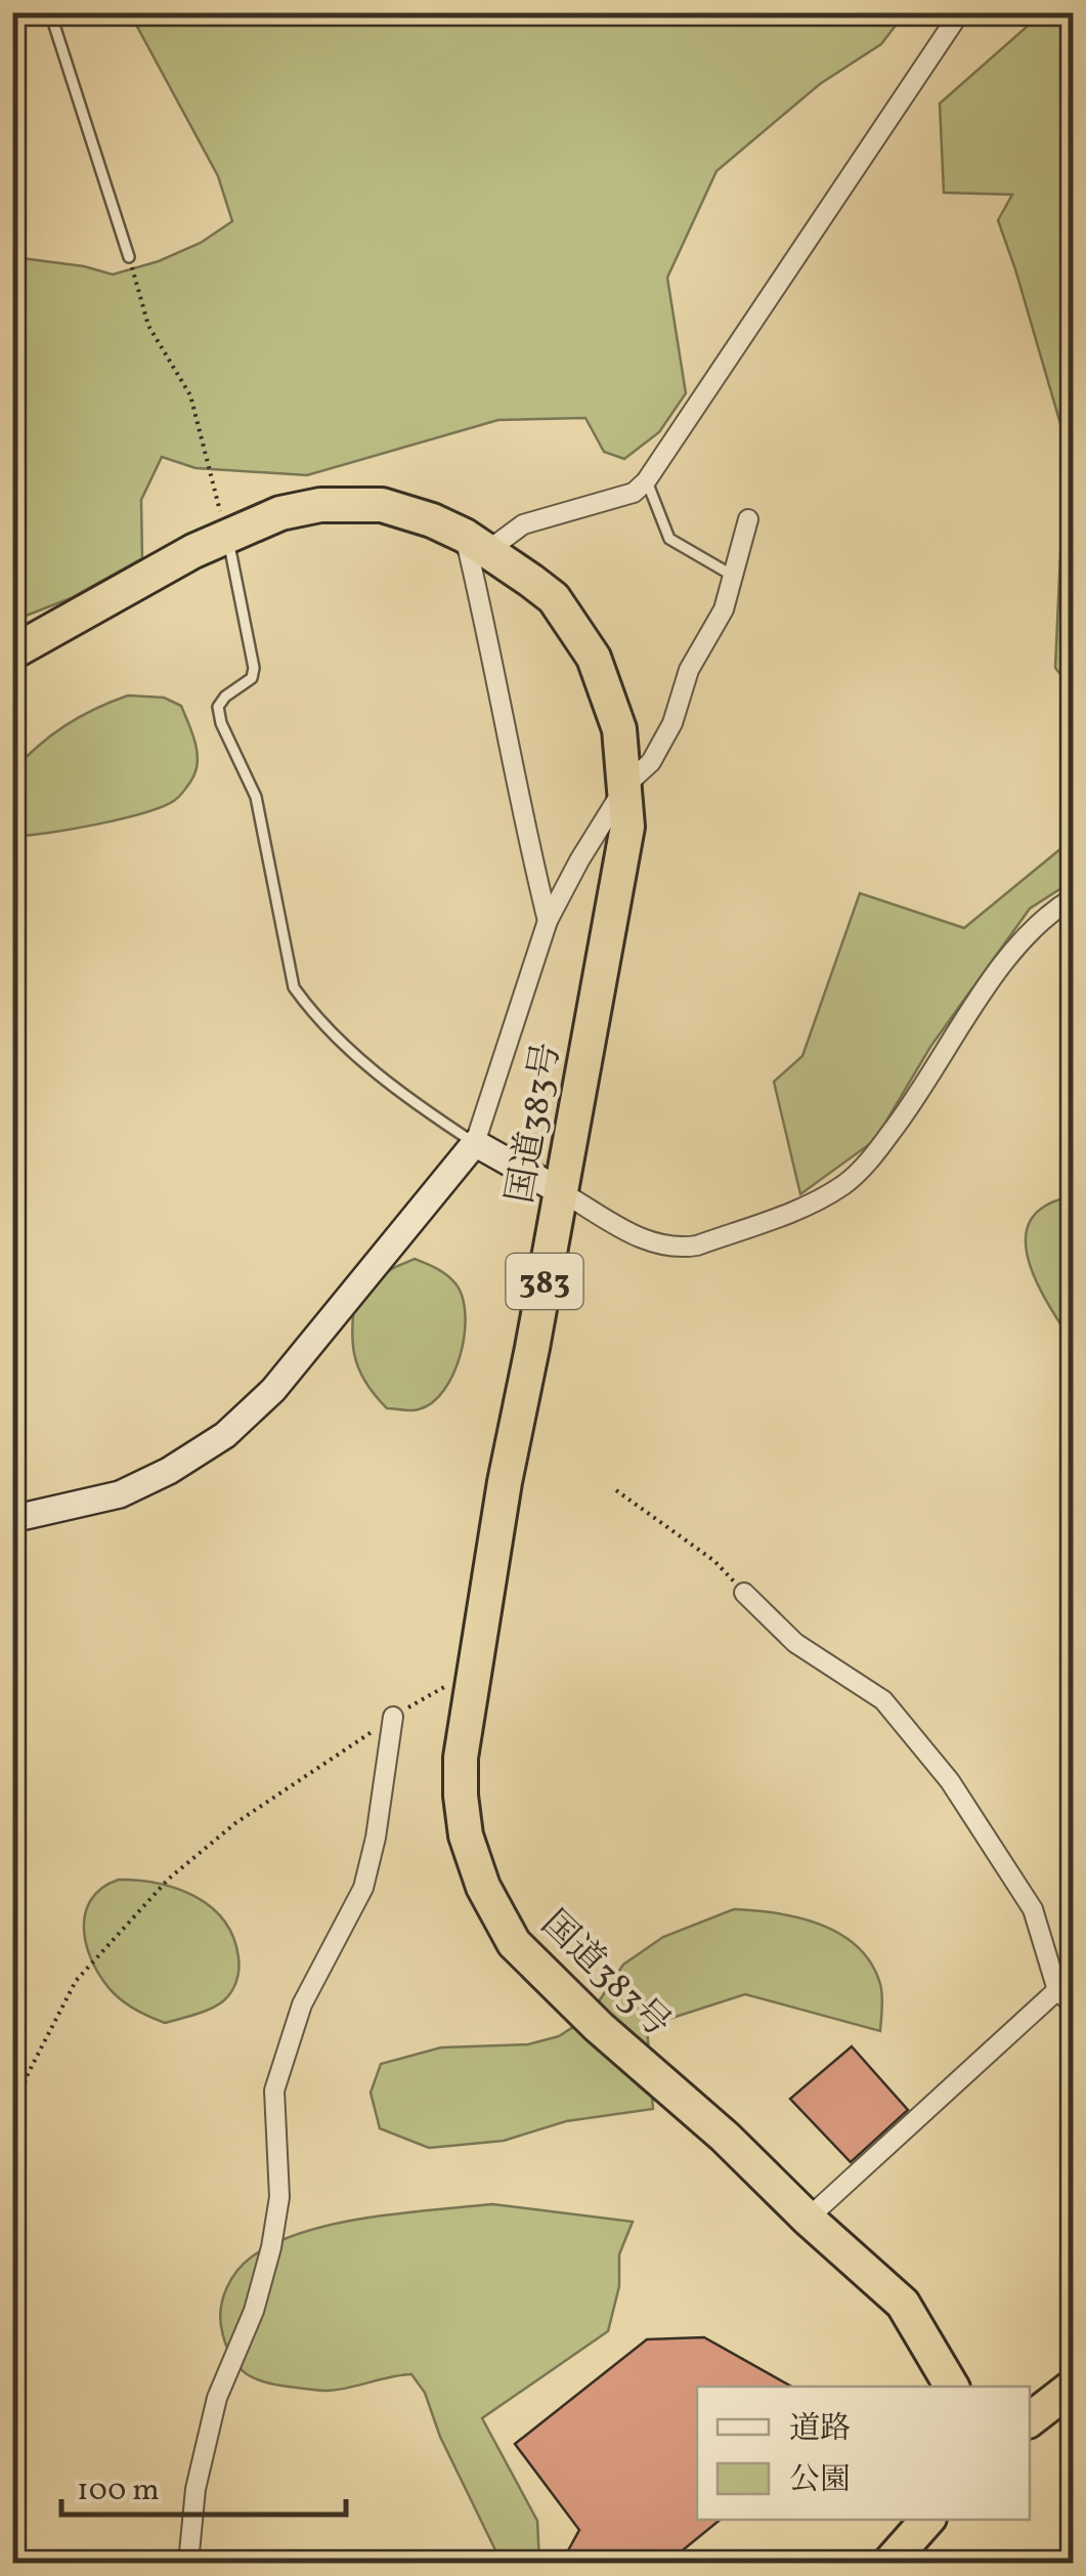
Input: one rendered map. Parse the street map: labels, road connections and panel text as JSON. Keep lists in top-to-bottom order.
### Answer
{
  "streets": {
    "highway": ["国道383号", "383"]
  },
  "legend": ["道路", "公園"],
  "scale_bar": "100 m"
}
